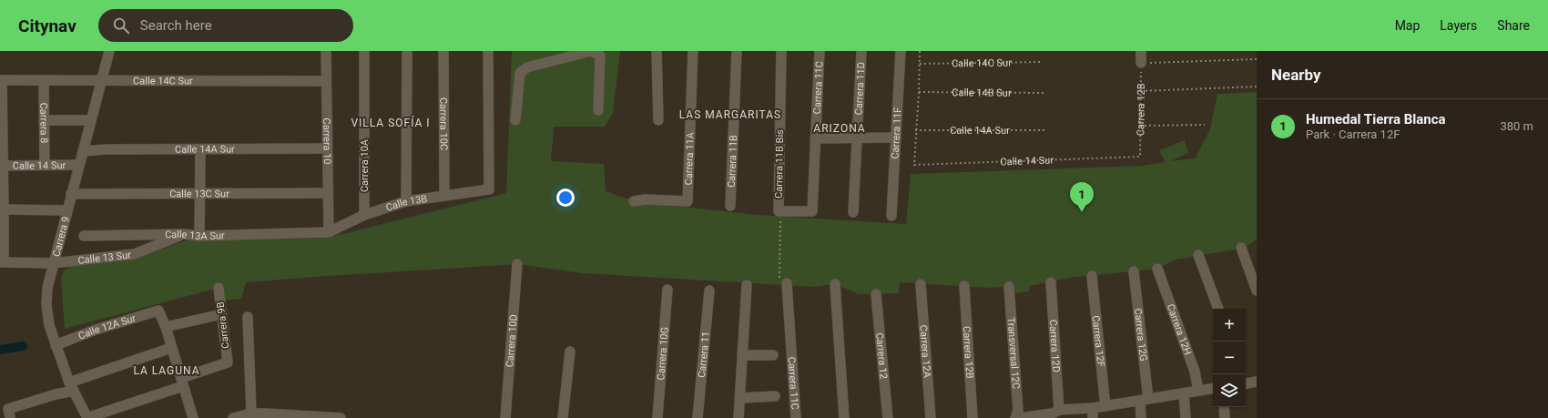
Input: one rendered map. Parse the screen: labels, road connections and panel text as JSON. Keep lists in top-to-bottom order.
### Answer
{
  "streets": {
    "street": [
      "Calle 14C Sur",
      "Carrera 11C",
      "Carrera 11D",
      "Carrera 12B",
      "Carrera 8",
      "Carrera 10C",
      "Calle 14A Sur",
      "Carrera 11F",
      "Carrera 10",
      "Carrera 11A",
      "Calle 14 Sur",
      "Carrera 11B",
      "Carrera 11B Bis",
      "Carrera 10A",
      "Calle 13C Sur",
      "Calle 13B",
      "Calle 13A Sur",
      "Carrera 9",
      "Calle 13 Sur",
      "Carrera 9B",
      "Calle 12A Sur",
      "Carrera 12H",
      "Carrera 12G",
      "Carrera 12F",
      "Carrera 10D",
      "Carrera 12D",
      "Carrera 12A",
      "Transversal 12C",
      "Carrera 10G",
      "Carrera 11",
      "Carrera 12"
    ],
    "path": ["Calle 14B Sur"]
  },
  "crossings": [
    ["Calle 14C Sur", "Carrera 8"],
    ["Calle 14C Sur", "Carrera 10"],
    ["Calle 14C Sur", "Carrera 9"],
    ["Carrera 11C", "Carrera 11B Bis"],
    ["Carrera 12B", "Calle 14 Sur"],
    ["Carrera 8", "Calle 14 Sur"],
    ["Carrera 10C", "Calle 13B"],
    ["Calle 14A Sur", "Carrera 10"],
    ["Calle 14A Sur", "Calle 14 Sur"],
    ["Calle 14A Sur", "Carrera 9"],
    ["Carrera 10", "Calle 13C Sur"],
    ["Carrera 10", "Calle 13B"],
    ["Carrera 10", "Calle 13A Sur"],
    ["Calle 14 Sur", "Carrera 9"],
    ["Carrera 10A", "Calle 13B"],
    ["Calle 13C Sur", "Carrera 9"],
    ["Calle 13B", "Calle 13A Sur"],
    ["Calle 13A Sur", "Calle 13 Sur"],
    ["Carrera 9", "Calle 13 Sur"],
    ["Carrera 9", "Calle 12A Sur"]
  ],
  "districts": [
    "LAS MARGARITAS",
    "VILLA SOFÍA I",
    "ARIZONA",
    "LA LAGUNA"
  ],
  "page": {
    "header": "Citynav",
    "search": "Search here",
    "nav": ["Map", "Layers", "Share"],
    "heading": "Nearby",
    "list": [
      {
        "mark": "1",
        "name": "Humedal Tierra Blanca",
        "note": "Park · Carrera 12F",
        "value": "380 m"
      }
    ],
    "pins": "1",
    "map_buttons": ["+", "−"]
  }
}
